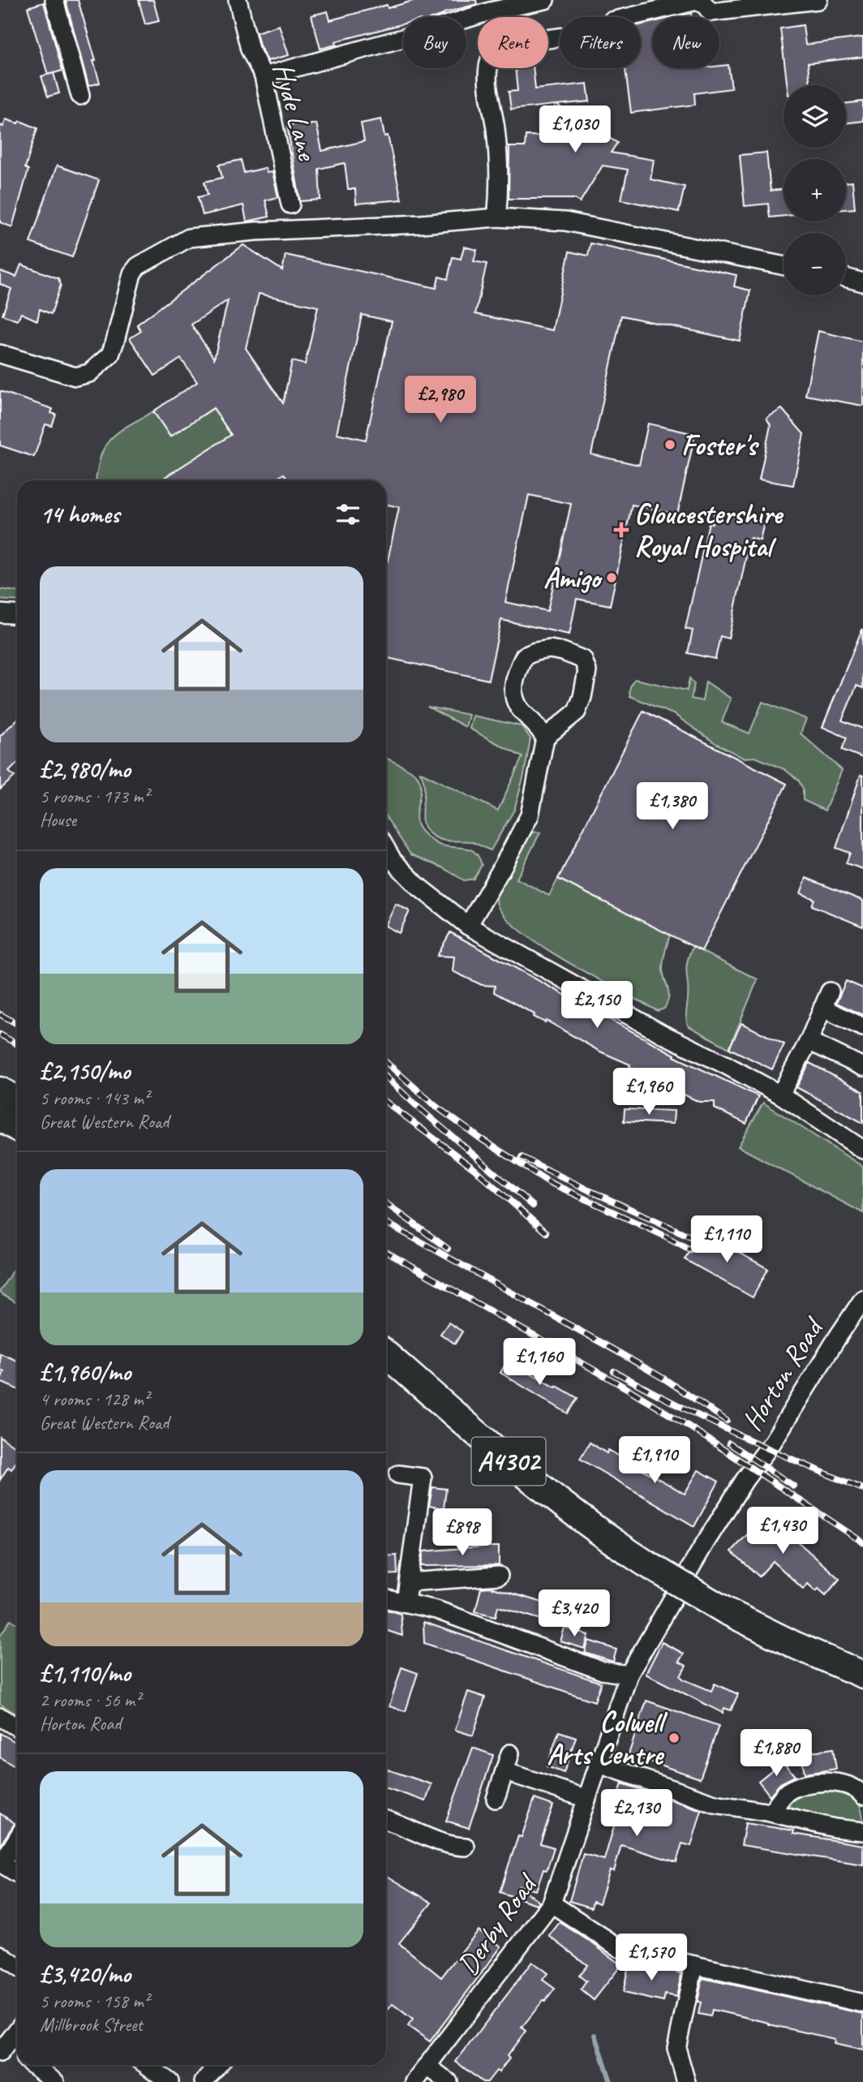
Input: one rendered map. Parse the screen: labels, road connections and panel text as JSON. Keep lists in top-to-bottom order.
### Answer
{
  "streets": {
    "main road": ["A4302"],
    "street": ["Hyde Lane", "Horton Road", "Derby Road"]
  },
  "crossings": [
    ["Horton Road", "Derby Road"]
  ],
  "places": {
    "other": ["Foster's", "Amigo", "Colwell Arts Centre"],
    "health": ["Gloucestershire Royal Hospital"]
  },
  "page": {
    "chip": [
      "Buy",
      "Rent",
      "Filters",
      "New"
    ],
    "map_buttons": ["+", "−"],
    "price": [
      "£1,030",
      "£2,980",
      "£1,380",
      "£2,150",
      "£1,960",
      "£1,110",
      "£1,160",
      "£1,910",
      "£1,430",
      "£898",
      "£3,420",
      "£1,880",
      "£2,130",
      "£1,570"
    ],
    "heading": "14 homes",
    "list": [
      {
        "name": "£2,980/mo",
        "note": "5 rooms · 173 m² · House"
      },
      {
        "name": "£2,150/mo",
        "note": "5 rooms · 143 m² · Great Western Road"
      },
      {
        "name": "£1,960/mo",
        "note": "4 rooms · 128 m² · Great Western Road"
      },
      {
        "name": "£1,110/mo",
        "note": "2 rooms · 56 m² · Horton Road"
      },
      {
        "name": "£3,420/mo",
        "note": "5 rooms · 158 m² · Millbrook Street"
      }
    ]
  }
}
